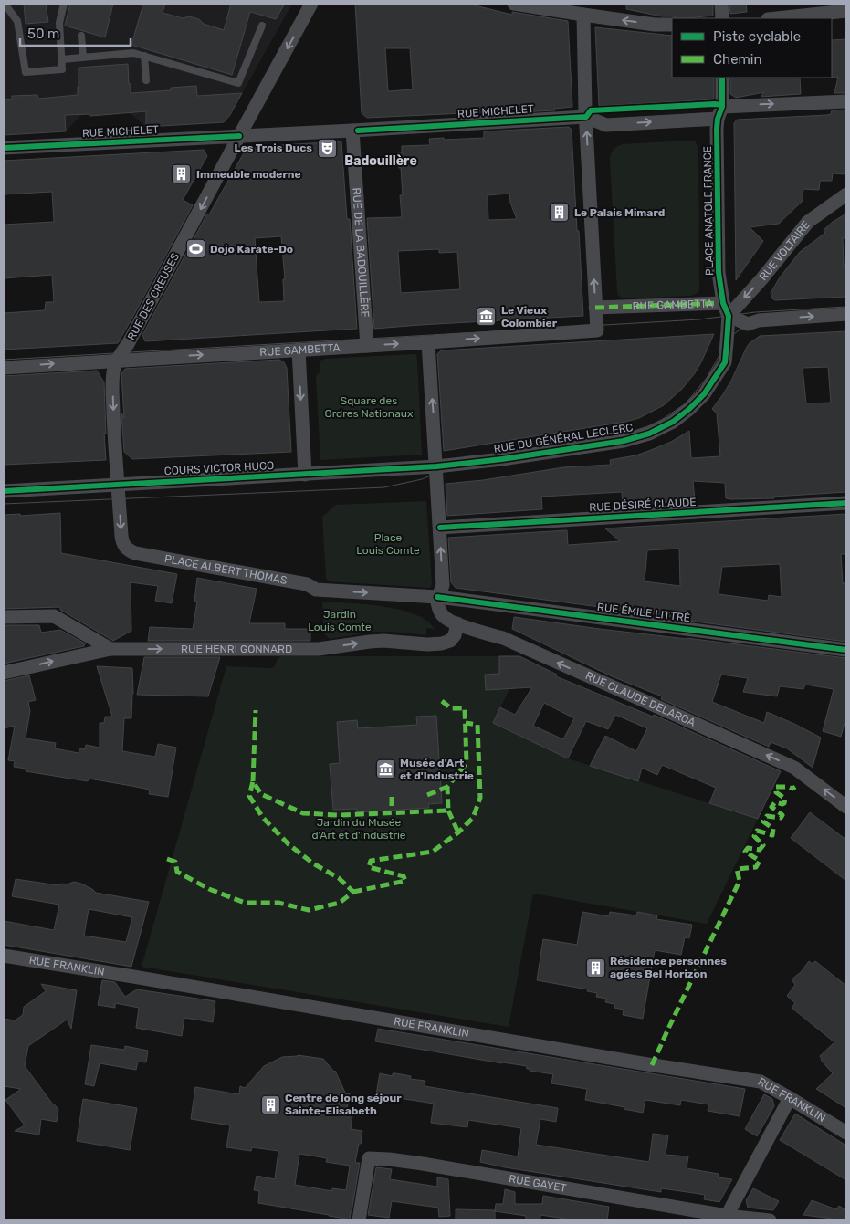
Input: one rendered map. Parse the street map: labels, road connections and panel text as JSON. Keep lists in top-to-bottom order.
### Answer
{
  "streets": {
    "street": [
      "RUE MICHELET",
      "PLACE ANATOLE FRANCE",
      "RUE DE LA BADOUILLÈRE",
      "RUE VOLTAIRE",
      "RUE DES CREUSES",
      "RUE GAMBETTA",
      "RUE DU GÉNÉRAL LECLERC",
      "COURS VICTOR HUGO",
      "RUE DÉSIRÉ CLAUDE",
      "PLACE ALBERT THOMAS",
      "RUE ÉMILE LITTRÉ",
      "RUE HENRI GONNARD",
      "RUE CLAUDE DELAROA",
      "RUE FRANKLIN",
      "RUE GAYET"
    ]
  },
  "crossings": [
    ["RUE MICHELET", "PLACE ANATOLE FRANCE"],
    ["RUE MICHELET", "RUE DE LA BADOUILLÈRE"],
    ["RUE MICHELET", "RUE DES CREUSES"],
    ["PLACE ANATOLE FRANCE", "RUE VOLTAIRE"],
    ["PLACE ANATOLE FRANCE", "RUE GAMBETTA"],
    ["PLACE ANATOLE FRANCE", "RUE DU GÉNÉRAL LECLERC"],
    ["RUE DE LA BADOUILLÈRE", "RUE GAMBETTA"],
    ["RUE VOLTAIRE", "RUE GAMBETTA"],
    ["RUE VOLTAIRE", "RUE DU GÉNÉRAL LECLERC"],
    ["RUE DES CREUSES", "RUE GAMBETTA"],
    ["RUE GAMBETTA", "RUE DU GÉNÉRAL LECLERC"],
    ["RUE DU GÉNÉRAL LECLERC", "COURS VICTOR HUGO"],
    ["COURS VICTOR HUGO", "PLACE ALBERT THOMAS"],
    ["PLACE ALBERT THOMAS", "RUE ÉMILE LITTRÉ"],
    ["PLACE ALBERT THOMAS", "RUE CLAUDE DELAROA"],
    ["RUE ÉMILE LITTRÉ", "RUE CLAUDE DELAROA"],
    ["RUE HENRI GONNARD", "RUE CLAUDE DELAROA"]
  ],
  "one_way": [
    "RUE VOLTAIRE",
    "RUE DES CREUSES",
    "RUE GAMBETTA",
    "PLACE ALBERT THOMAS",
    "RUE HENRI GONNARD",
    "RUE CLAUDE DELAROA"
  ],
  "districts": ["Badouillère"],
  "parks": [
    "Square des Ordres Nationaux",
    "Place Louis Comte",
    "Jardin Louis Comte",
    "Jardin du Musée d'Art et d'Industrie"
  ],
  "places": {
    "theatre": ["Les Trois Ducs"],
    "building": [
      "Immeuble moderne",
      "Le Palais Mimard",
      "Résidence personnes agées Bel Horizon",
      "Centre de long séjour Sainte-Elisabeth"
    ],
    "sports": ["Dojo Karate-Do"],
    "museum": ["Le Vieux Colombier", "Musée d'Art et d'Industrie"]
  },
  "legend": ["Piste cyclable", "Chemin"],
  "scale_bar": "50 m"
}
